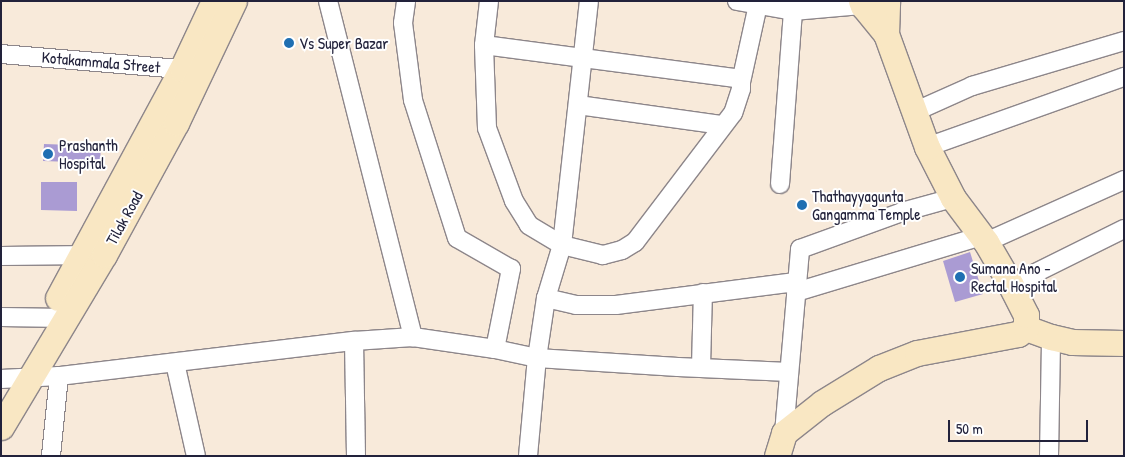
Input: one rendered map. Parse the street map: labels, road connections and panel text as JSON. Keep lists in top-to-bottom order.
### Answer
{
  "streets": {
    "street": ["Kotakammala Street", "Tilak Road"]
  },
  "crossings": [
    ["Kotakammala Street", "Tilak Road"]
  ],
  "places": [
    "Vs Super Bazar",
    "Prashanth Hospital",
    "Thathayyagunta Gangamma Temple",
    "Sumana Ano - Rectal Hospital"
  ],
  "scale_bar": "50 m"
}
